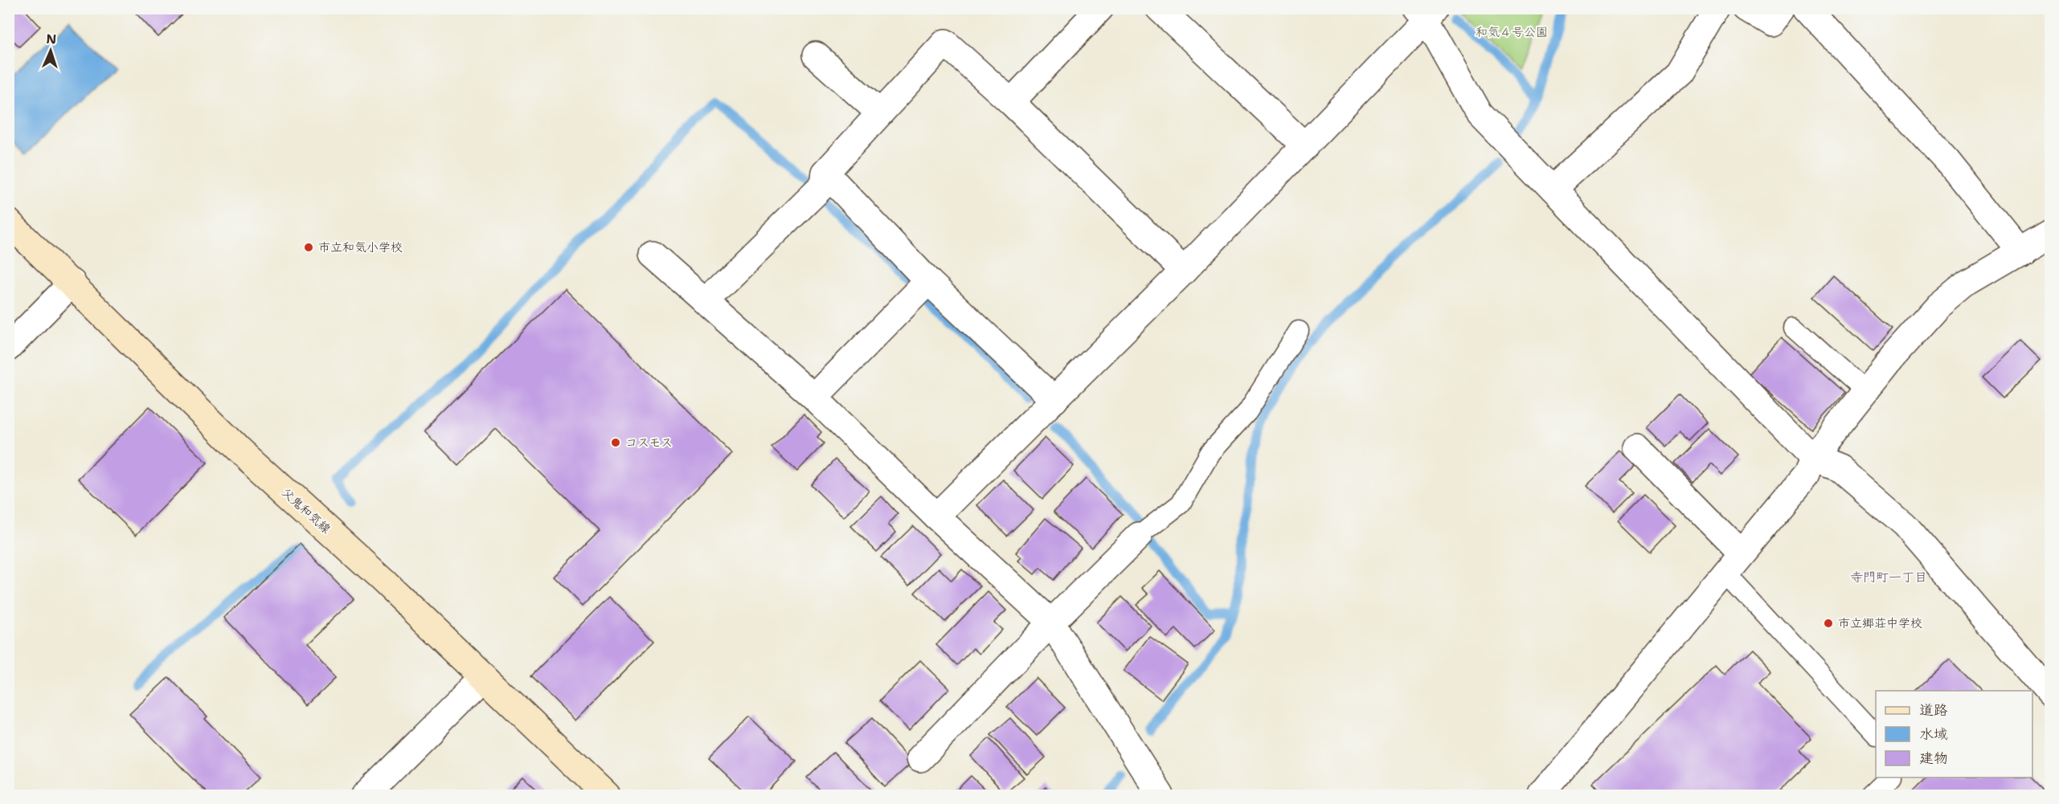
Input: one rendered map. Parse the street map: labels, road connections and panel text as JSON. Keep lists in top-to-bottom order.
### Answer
{
  "streets": {
    "main road": ["父鬼和気線"]
  },
  "districts": ["寺門町一丁目"],
  "parks": ["和気４号公園"],
  "places": ["市立和気小学校", "コスモス", "市立郷荘中学校"],
  "legend": ["道路", "水域", "建物"],
  "north": "top"
}
